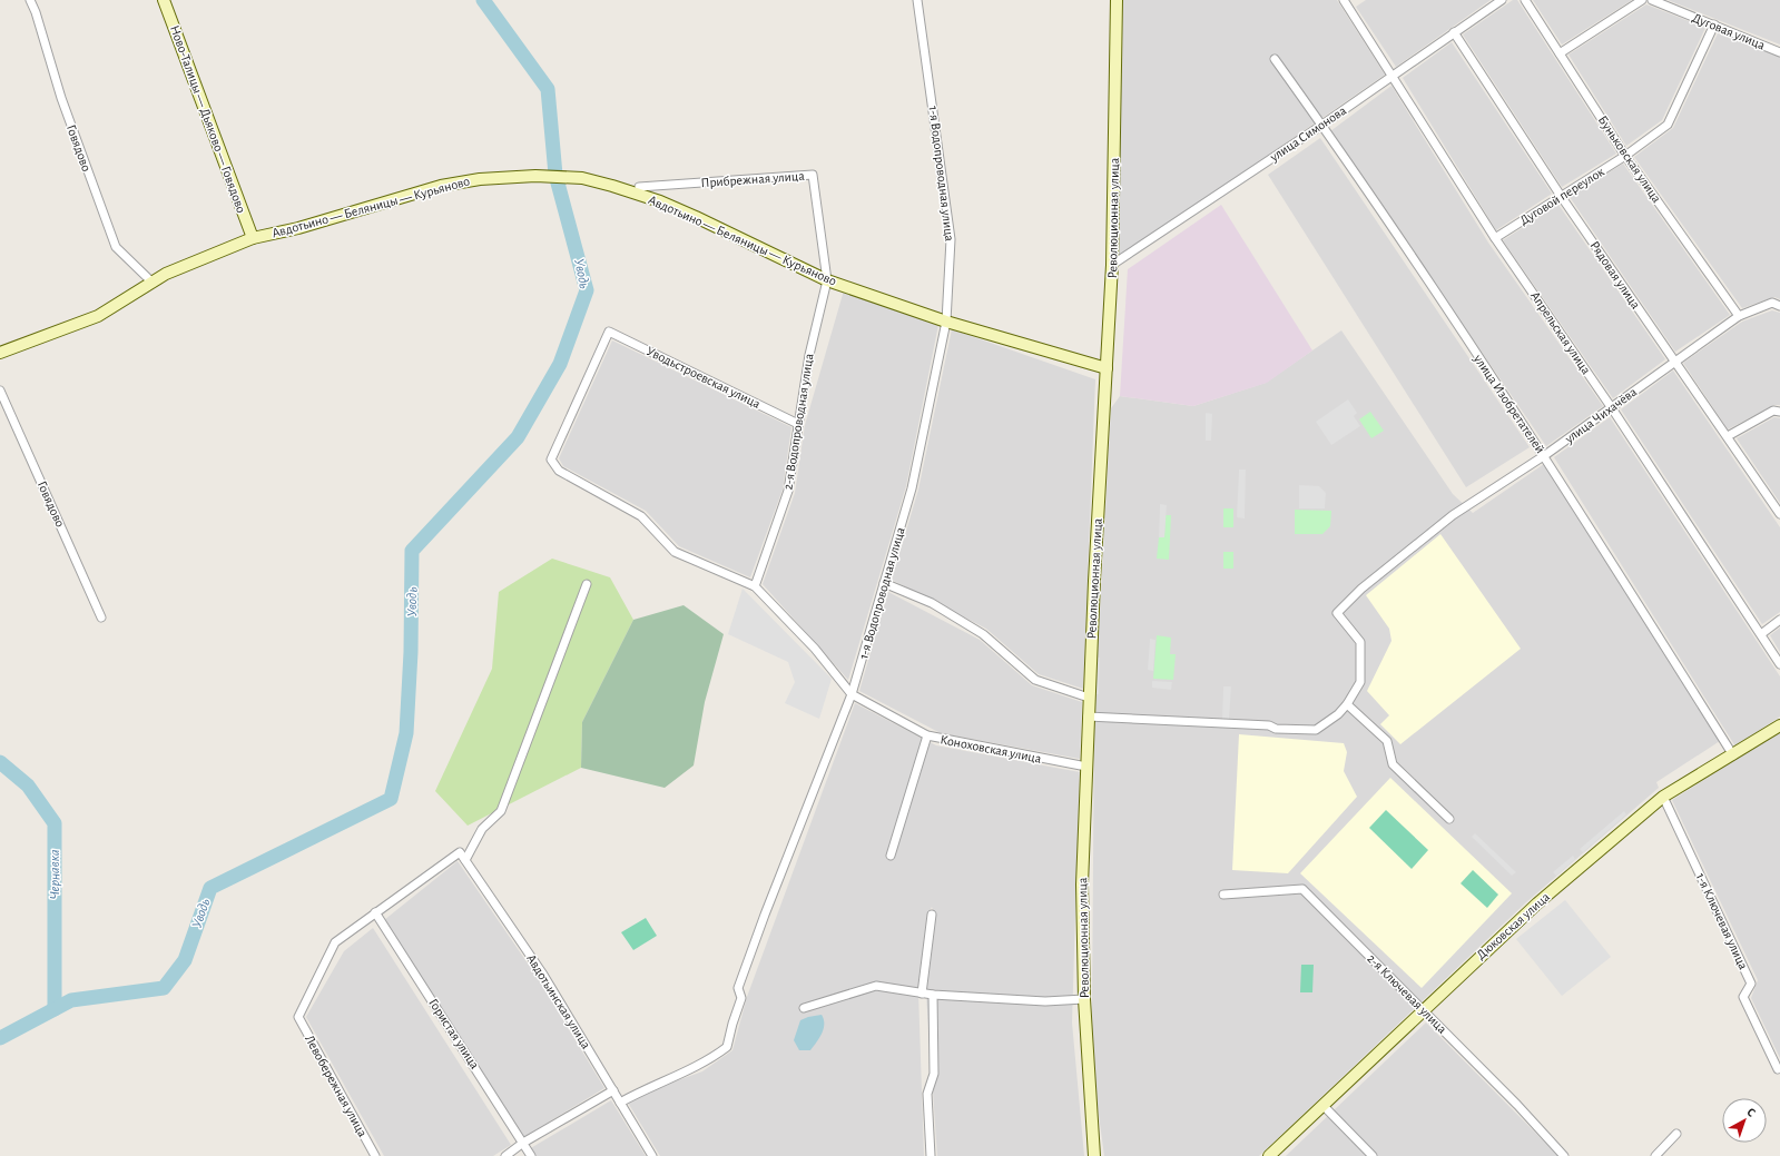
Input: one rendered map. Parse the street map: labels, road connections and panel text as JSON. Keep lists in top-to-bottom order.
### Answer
{
  "streets": {
    "main road": [
      "Ново-Талицы — Дьяково — Говядово",
      "Авдотьино — Беляницы — Курьяново",
      "Революционная улица",
      "Дюковская улица"
    ],
    "street": [
      "Дуговая улица",
      "улица Симонова",
      "Говядово",
      "Буньковская улица",
      "1-я Водопроводная улица",
      "Прибрежная улица",
      "Дуговой переулок",
      "Рядовая улица",
      "Апрельская улица",
      "Уводьстроевская улица",
      "улица Изобретателей",
      "улица Чихачёва",
      "2-я Водопроводная улица",
      "Коноховская улица",
      "1-я Ключевая улица",
      "2-я Ключевая улица",
      "Авдотьинская улица",
      "Гористая улица",
      "Левобережная улица"
    ]
  },
  "crossings": [
    ["Дуговая улица", "Дуговой переулок"],
    ["Ново-Талицы — Дьяково — Говядово", "Авдотьино — Беляницы — Курьяново"],
    ["улица Симонова", "Революционная улица"],
    ["улица Симонова", "Рядовая улица"],
    ["улица Симонова", "Апрельская улица"],
    ["улица Симонова", "улица Изобретателей"],
    ["Говядово", "Авдотьино — Беляницы — Курьяново"],
    ["Буньковская улица", "Дуговой переулок"],
    ["Буньковская улица", "улица Чихачёва"],
    ["1-я Водопроводная улица", "Авдотьино — Беляницы — Курьяново"],
    ["1-я Водопроводная улица", "Коноховская улица"],
    ["1-я Водопроводная улица", "Авдотьинская улица"],
    ["Прибрежная улица", "Авдотьино — Беляницы — Курьяново"],
    ["Прибрежная улица", "2-я Водопроводная улица"],
    ["Дуговой переулок", "Рядовая улица"],
    ["Дуговой переулок", "Апрельская улица"],
    ["Авдотьино — Беляницы — Курьяново", "Революционная улица"],
    ["Авдотьино — Беляницы — Курьяново", "2-я Водопроводная улица"],
    ["Революционная улица", "Коноховская улица"],
    ["Рядовая улица", "улица Чихачёва"],
    ["Апрельская улица", "улица Чихачёва"],
    ["Уводьстроевская улица", "2-я Водопроводная улица"],
    ["улица Изобретателей", "улица Чихачёва"],
    ["улица Изобретателей", "Дюковская улица"],
    ["1-я Ключевая улица", "Дюковская улица"],
    ["Дюковская улица", "2-я Ключевая улица"],
    ["Авдотьинская улица", "Гористая улица"],
    ["Авдотьинская улица", "Левобережная улица"],
    ["Гористая улица", "Левобережная улица"]
  ],
  "water": ["Уводь", "Чернавка"],
  "north": "top right"
}
